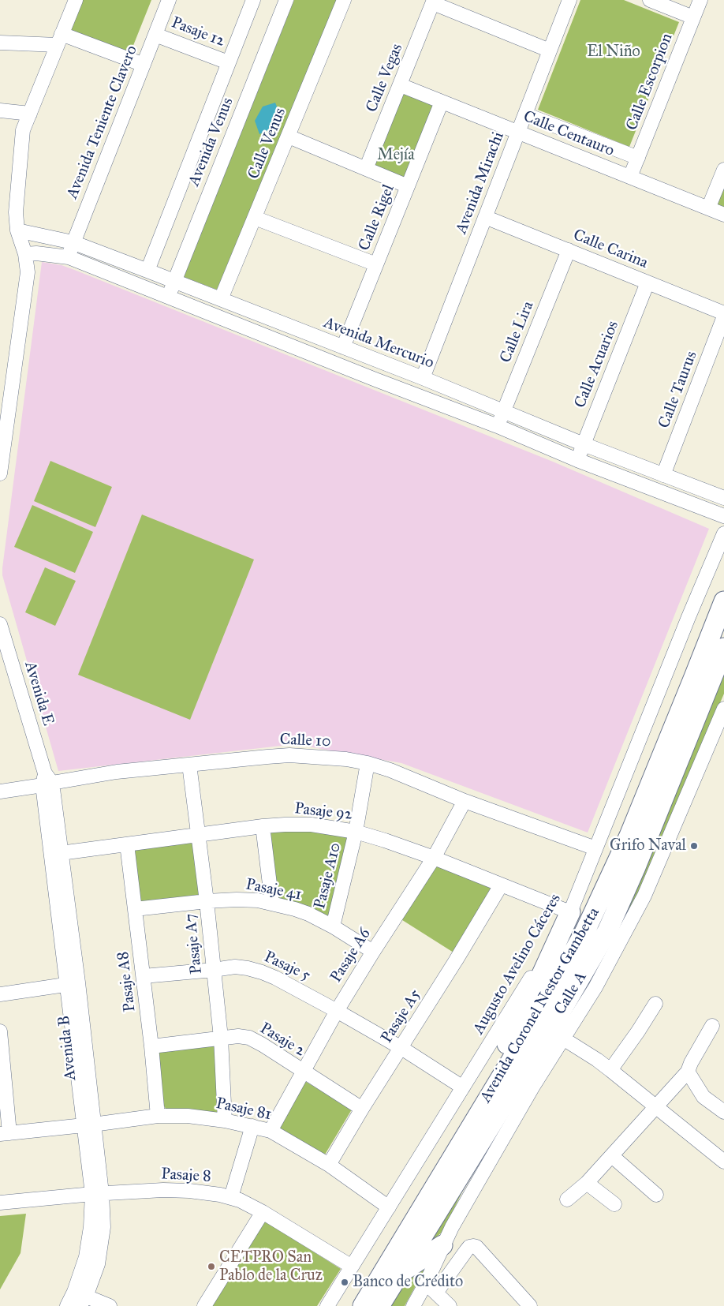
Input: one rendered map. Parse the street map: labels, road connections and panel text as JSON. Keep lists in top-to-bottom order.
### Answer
{
  "streets": {
    "highway": ["Avenida Coronel Nestor Gambetta"],
    "street": [
      "Pasaje 12",
      "Calle Vegas",
      "Calle Escorpion",
      "Avenida Teniente Clavero",
      "Calle Centauro",
      "Avenida Venus",
      "Calle Venus",
      "Avenida Mirachi",
      "Calle Rigel",
      "Calle Carina",
      "Calle Lira",
      "Avenida Mercurio",
      "Calle Acuarios",
      "Calle Taurus",
      "Avenida E",
      "Calle 10",
      "Pasaje 92",
      "Pasaje A10",
      "Pasaje 41",
      "Pasaje A7",
      "Pasaje A6",
      "Augusto Avelino Cáceres",
      "Pasaje 5",
      "Pasaje A8",
      "Calle A",
      "Pasaje A5",
      "Pasaje 2",
      "Avenida B",
      "Pasaje 81",
      "Pasaje 8"
    ]
  },
  "crossings": [
    ["Pasaje 12", "Avenida Teniente Clavero"],
    ["Calle Vegas", "Calle Centauro"],
    ["Calle Escorpion", "Calle Centauro"],
    ["Avenida Teniente Clavero", "Avenida Mercurio"],
    ["Calle Centauro", "Avenida Mirachi"],
    ["Calle Centauro", "Calle Rigel"],
    ["Avenida Venus", "Avenida Mercurio"],
    ["Calle Venus", "Avenida Mercurio"],
    ["Avenida Mirachi", "Calle Carina"],
    ["Avenida Mirachi", "Avenida Mercurio"],
    ["Calle Rigel", "Avenida Mercurio"],
    ["Calle Carina", "Calle Lira"],
    ["Calle Carina", "Calle Acuarios"],
    ["Calle Lira", "Avenida Mercurio"],
    ["Avenida Mercurio", "Calle Acuarios"],
    ["Avenida Mercurio", "Calle Taurus"],
    ["Avenida E", "Calle 10"],
    ["Avenida E", "Avenida B"],
    ["Calle 10", "Pasaje A10"],
    ["Calle 10", "Pasaje A7"],
    ["Calle 10", "Pasaje A6"],
    ["Calle 10", "Augusto Avelino Cáceres"],
    ["Calle 10", "Avenida B"],
    ["Pasaje 92", "Pasaje A10"],
    ["Pasaje 92", "Pasaje A7"],
    ["Pasaje 92", "Pasaje A6"],
    ["Pasaje 92", "Augusto Avelino Cáceres"],
    ["Pasaje 92", "Pasaje A8"],
    ["Pasaje 92", "Pasaje A5"],
    ["Pasaje 92", "Avenida B"],
    ["Pasaje A10", "Pasaje 41"],
    ["Pasaje 41", "Pasaje A7"],
    ["Pasaje 41", "Pasaje A6"],
    ["Pasaje 41", "Pasaje A8"],
    ["Pasaje A7", "Pasaje 5"],
    ["Pasaje A7", "Pasaje 2"],
    ["Pasaje A7", "Pasaje 81"],
    ["Pasaje A6", "Pasaje 5"],
    ["Pasaje A6", "Pasaje 2"],
    ["Pasaje A6", "Pasaje 81"],
    ["Augusto Avelino Cáceres", "Pasaje 5"],
    ["Augusto Avelino Cáceres", "Pasaje 81"],
    ["Augusto Avelino Cáceres", "Pasaje 8"],
    ["Pasaje 5", "Pasaje A8"],
    ["Pasaje 5", "Pasaje A5"],
    ["Pasaje A8", "Pasaje 2"],
    ["Pasaje A8", "Pasaje 81"],
    ["Pasaje A5", "Pasaje 2"],
    ["Pasaje A5", "Pasaje 81"],
    ["Avenida B", "Pasaje 81"],
    ["Avenida B", "Pasaje 8"]
  ],
  "parks": ["El Niño", "Mejía"],
  "places": ["Grifo Naval", "CETPRO San Pablo de la Cruz", "Banco de Crédito"]
}
